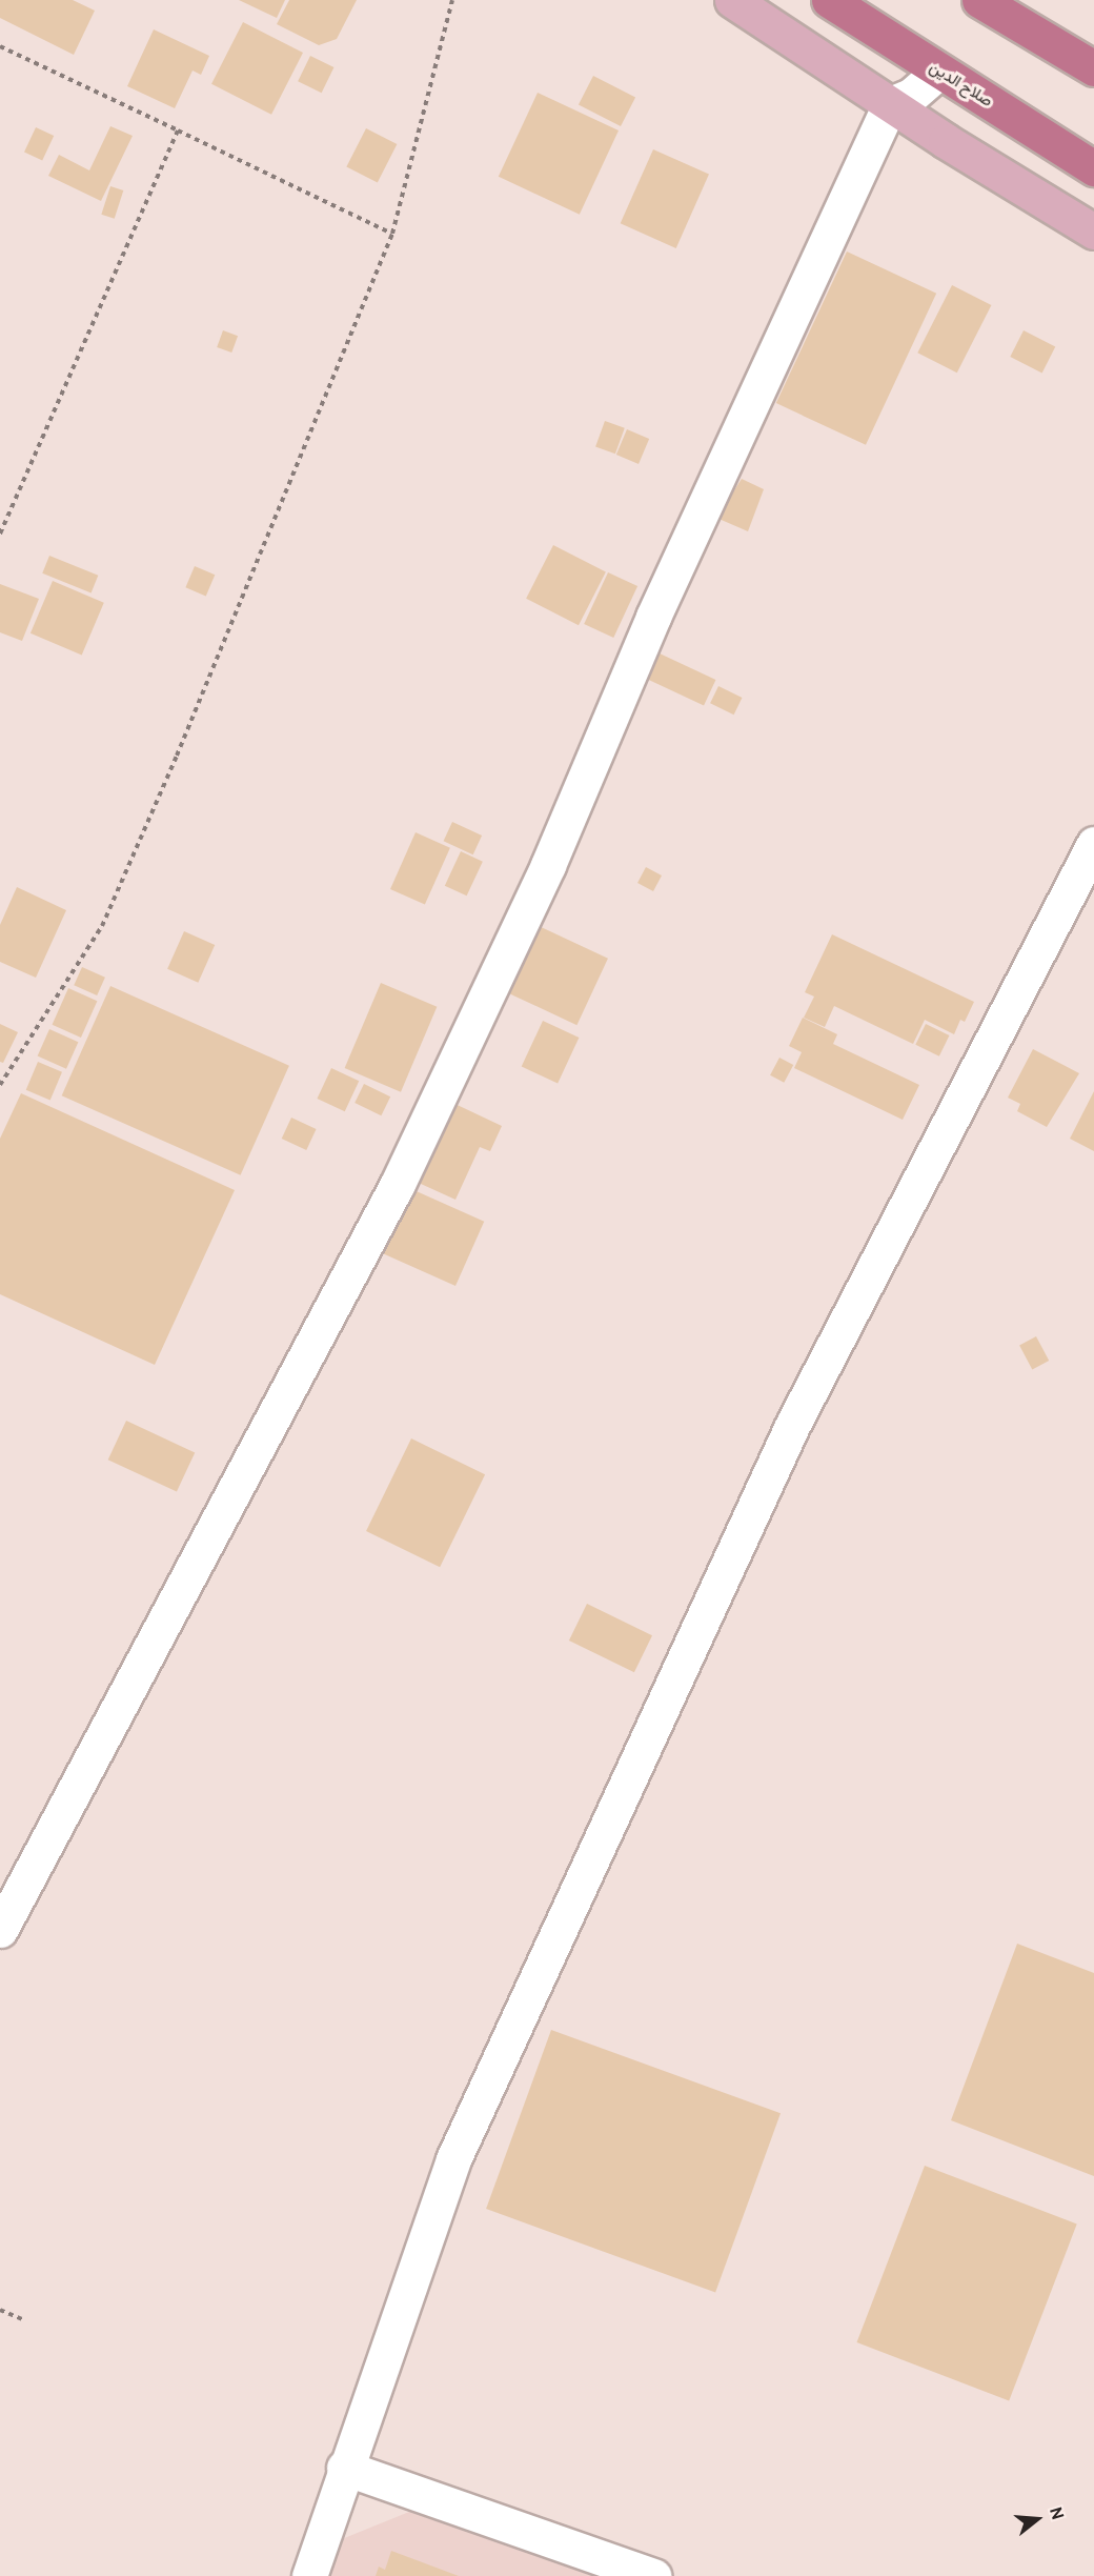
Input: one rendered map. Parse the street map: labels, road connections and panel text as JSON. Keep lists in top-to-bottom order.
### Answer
{
  "streets": {
    "highway": ["صلاح الدين"]
  },
  "north": "right"
}
